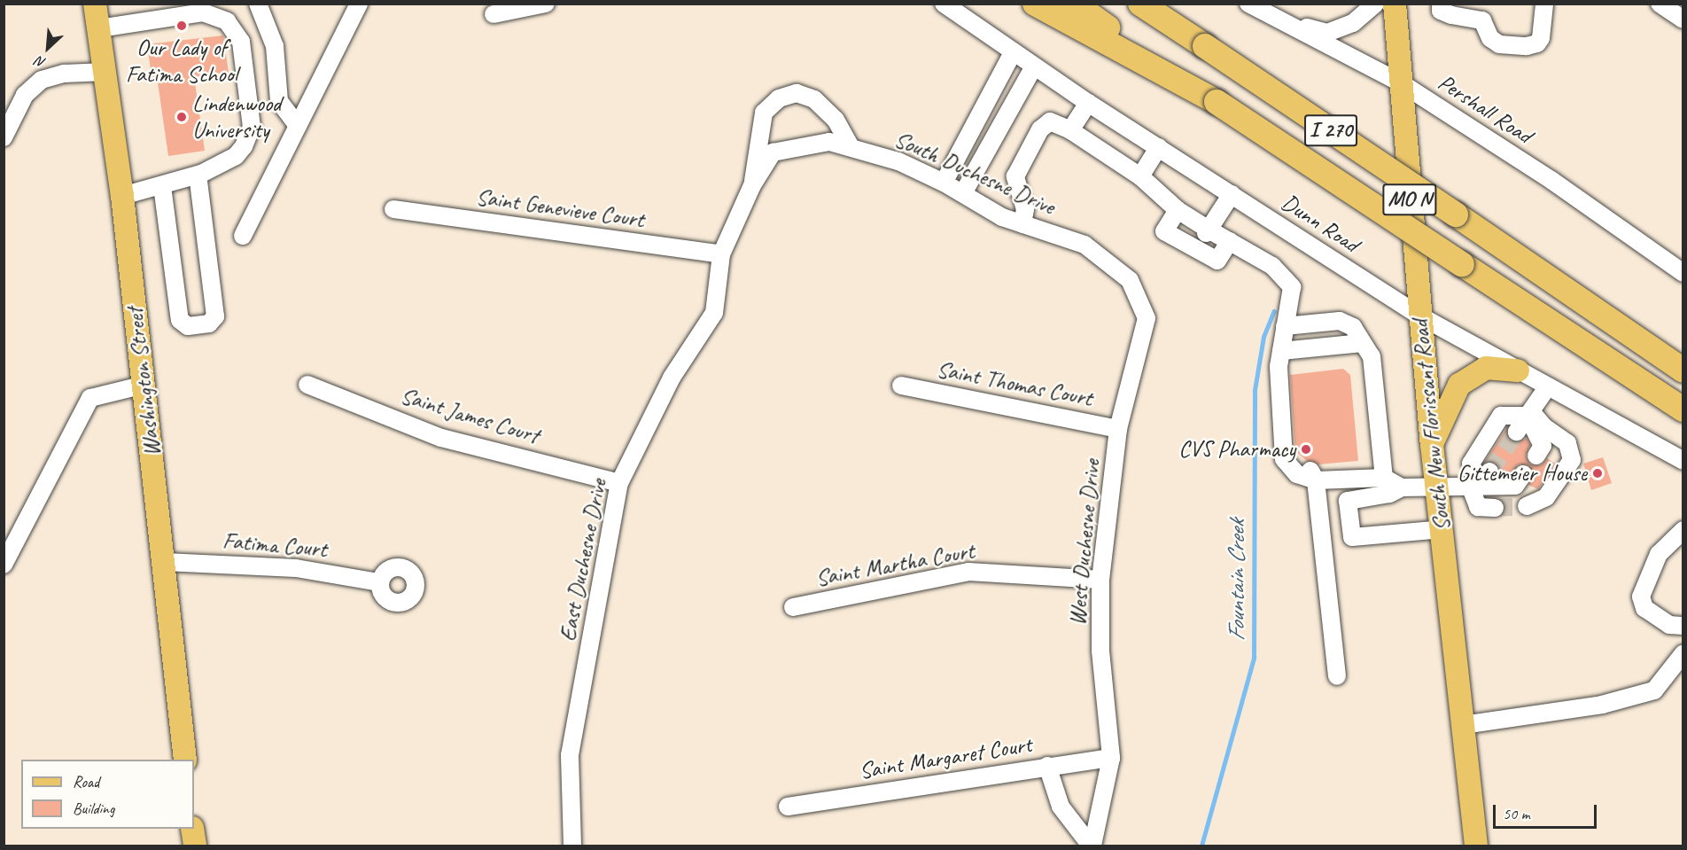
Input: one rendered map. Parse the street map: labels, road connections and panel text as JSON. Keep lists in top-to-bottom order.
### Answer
{
  "streets": {
    "highway": ["I 270"],
    "main road": ["MO N", "Washington Street", "South New Florissant Road"],
    "street": [
      "Pershall Road",
      "South Duchesne Drive",
      "Saint Genevieve Court",
      "Dunn Road",
      "Saint Thomas Court",
      "Saint James Court",
      "West Duchesne Drive",
      "Fatima Court",
      "East Duchesne Drive",
      "Saint Martha Court",
      "Saint Margaret Court"
    ]
  },
  "crossings": [
    ["Pershall Road", "South New Florissant Road"],
    ["South Duchesne Drive", "West Duchesne Drive"],
    ["South Duchesne Drive", "East Duchesne Drive"],
    ["Saint Genevieve Court", "East Duchesne Drive"],
    ["Dunn Road", "South New Florissant Road"],
    ["Washington Street", "Fatima Court"],
    ["Saint Thomas Court", "West Duchesne Drive"],
    ["Saint James Court", "East Duchesne Drive"],
    ["West Duchesne Drive", "Saint Martha Court"],
    ["West Duchesne Drive", "Saint Margaret Court"]
  ],
  "water": ["Fountain Creek"],
  "places": [
    "Our Lady of Fatima School",
    "Lindenwood University",
    "CVS Pharmacy",
    "Gittemeier House"
  ],
  "legend": ["Road", "Building"],
  "scale_bar": "50 m",
  "north": "bottom left"
}
